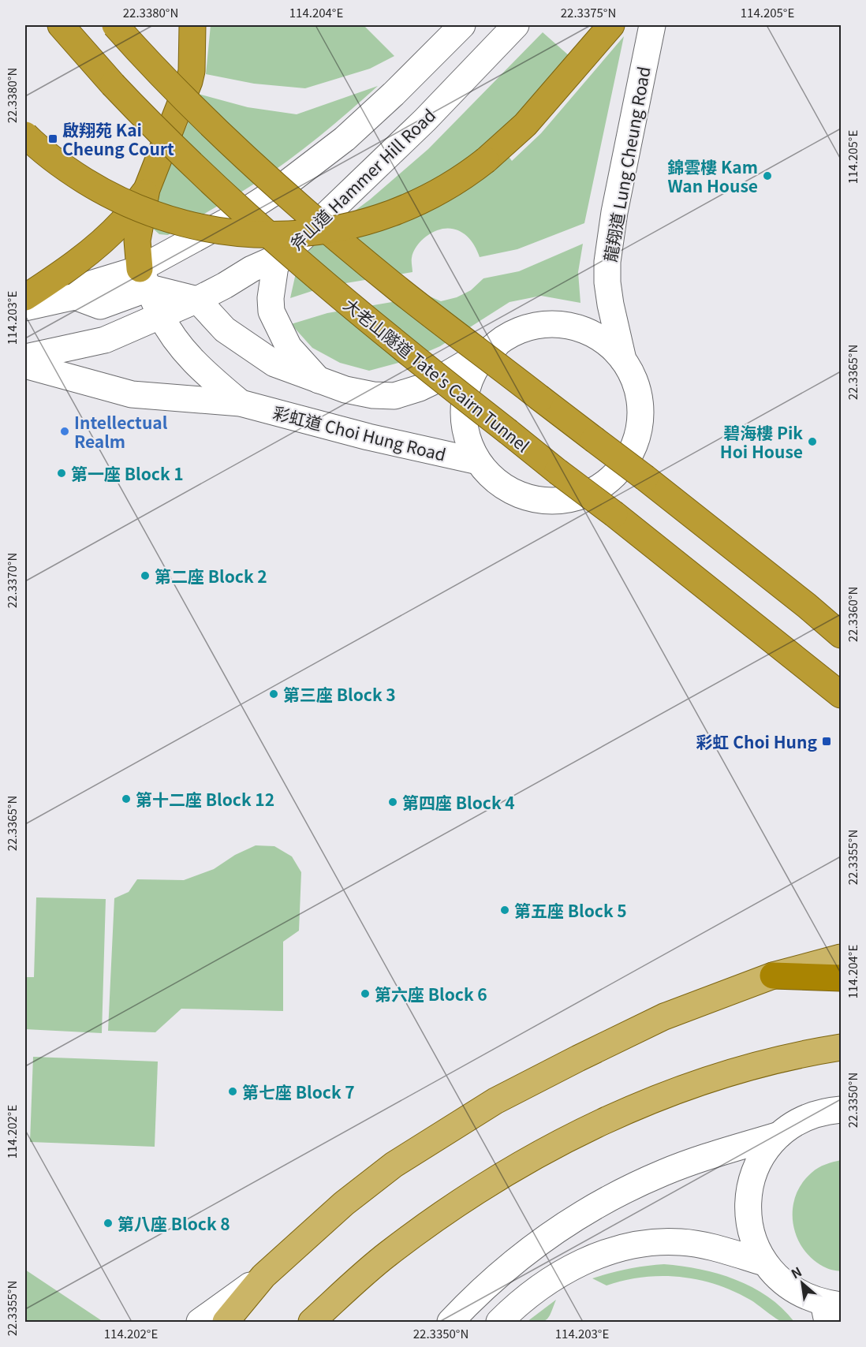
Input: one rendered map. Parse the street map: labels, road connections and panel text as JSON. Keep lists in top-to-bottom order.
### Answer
{
  "streets": {
    "highway": ["大老山隧道 Tate's Cairn Tunnel"],
    "main road": ["龍翔道 Lung Cheung Road", "斧山道 Hammer Hill Road", "彩虹道 Choi Hung Road"]
  },
  "crossings": [
    ["龍翔道 Lung Cheung Road", "彩虹道 Choi Hung Road"],
    ["斧山道 Hammer Hill Road", "彩虹道 Choi Hung Road"]
  ],
  "places": {
    "transit": ["啟翔苑 Kai Cheung Court", "彩虹 Choi Hung"],
    "other": [
      "錦雲樓 Kam Wan House",
      "Intellectual Realm",
      "碧海樓 Pik Hoi House",
      "第一座 Block 1",
      "第二座 Block 2",
      "第三座 Block 3",
      "第十二座 Block 12",
      "第四座 Block 4",
      "第五座 Block 5",
      "第六座 Block 6",
      "第七座 Block 7",
      "第八座 Block 8"
    ]
  },
  "north": "top left",
  "coordinates": [
    "22.3380°N",
    "114.204°E",
    "22.3375°N",
    "114.205°E",
    "114.203°E",
    "22.3365°N",
    "22.3370°N",
    "22.3360°N",
    "22.3355°N",
    "22.3350°N",
    "114.202°E"
  ]
}
